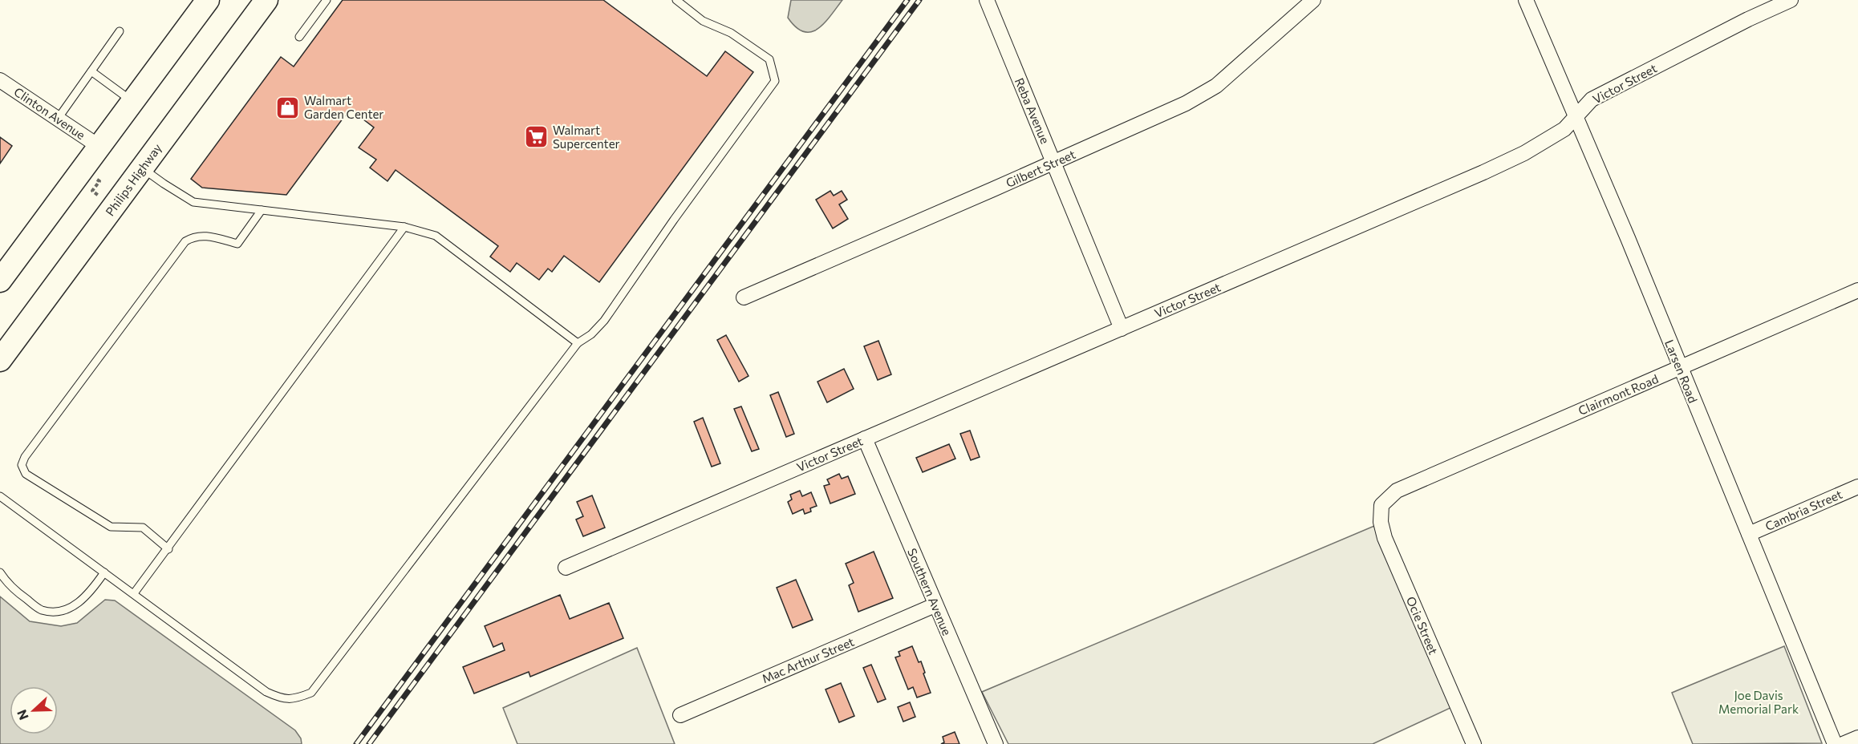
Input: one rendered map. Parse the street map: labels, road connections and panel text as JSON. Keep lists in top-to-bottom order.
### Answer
{
  "streets": {
    "main road": ["Philips Highway"],
    "street": [
      "Victor Street",
      "Reba Avenue",
      "Clinton Avenue",
      "Gilbert Street",
      "Larsen Road",
      "Clairmont Road",
      "Cambria Street",
      "Southern Avenue",
      "Ocie Street",
      "Mac Arthur Street"
    ]
  },
  "crossings": [
    ["Victor Street", "Reba Avenue"],
    ["Victor Street", "Larsen Road"],
    ["Victor Street", "Southern Avenue"],
    ["Reba Avenue", "Gilbert Street"],
    ["Larsen Road", "Clairmont Road"],
    ["Larsen Road", "Cambria Street"],
    ["Clairmont Road", "Ocie Street"],
    ["Southern Avenue", "Mac Arthur Street"]
  ],
  "parks": ["Joe Davis Memorial Park"],
  "places": {
    "shop": ["Walmart Garden Center"],
    "supermarket": ["Walmart Supercenter"]
  },
  "north": "left"
}
